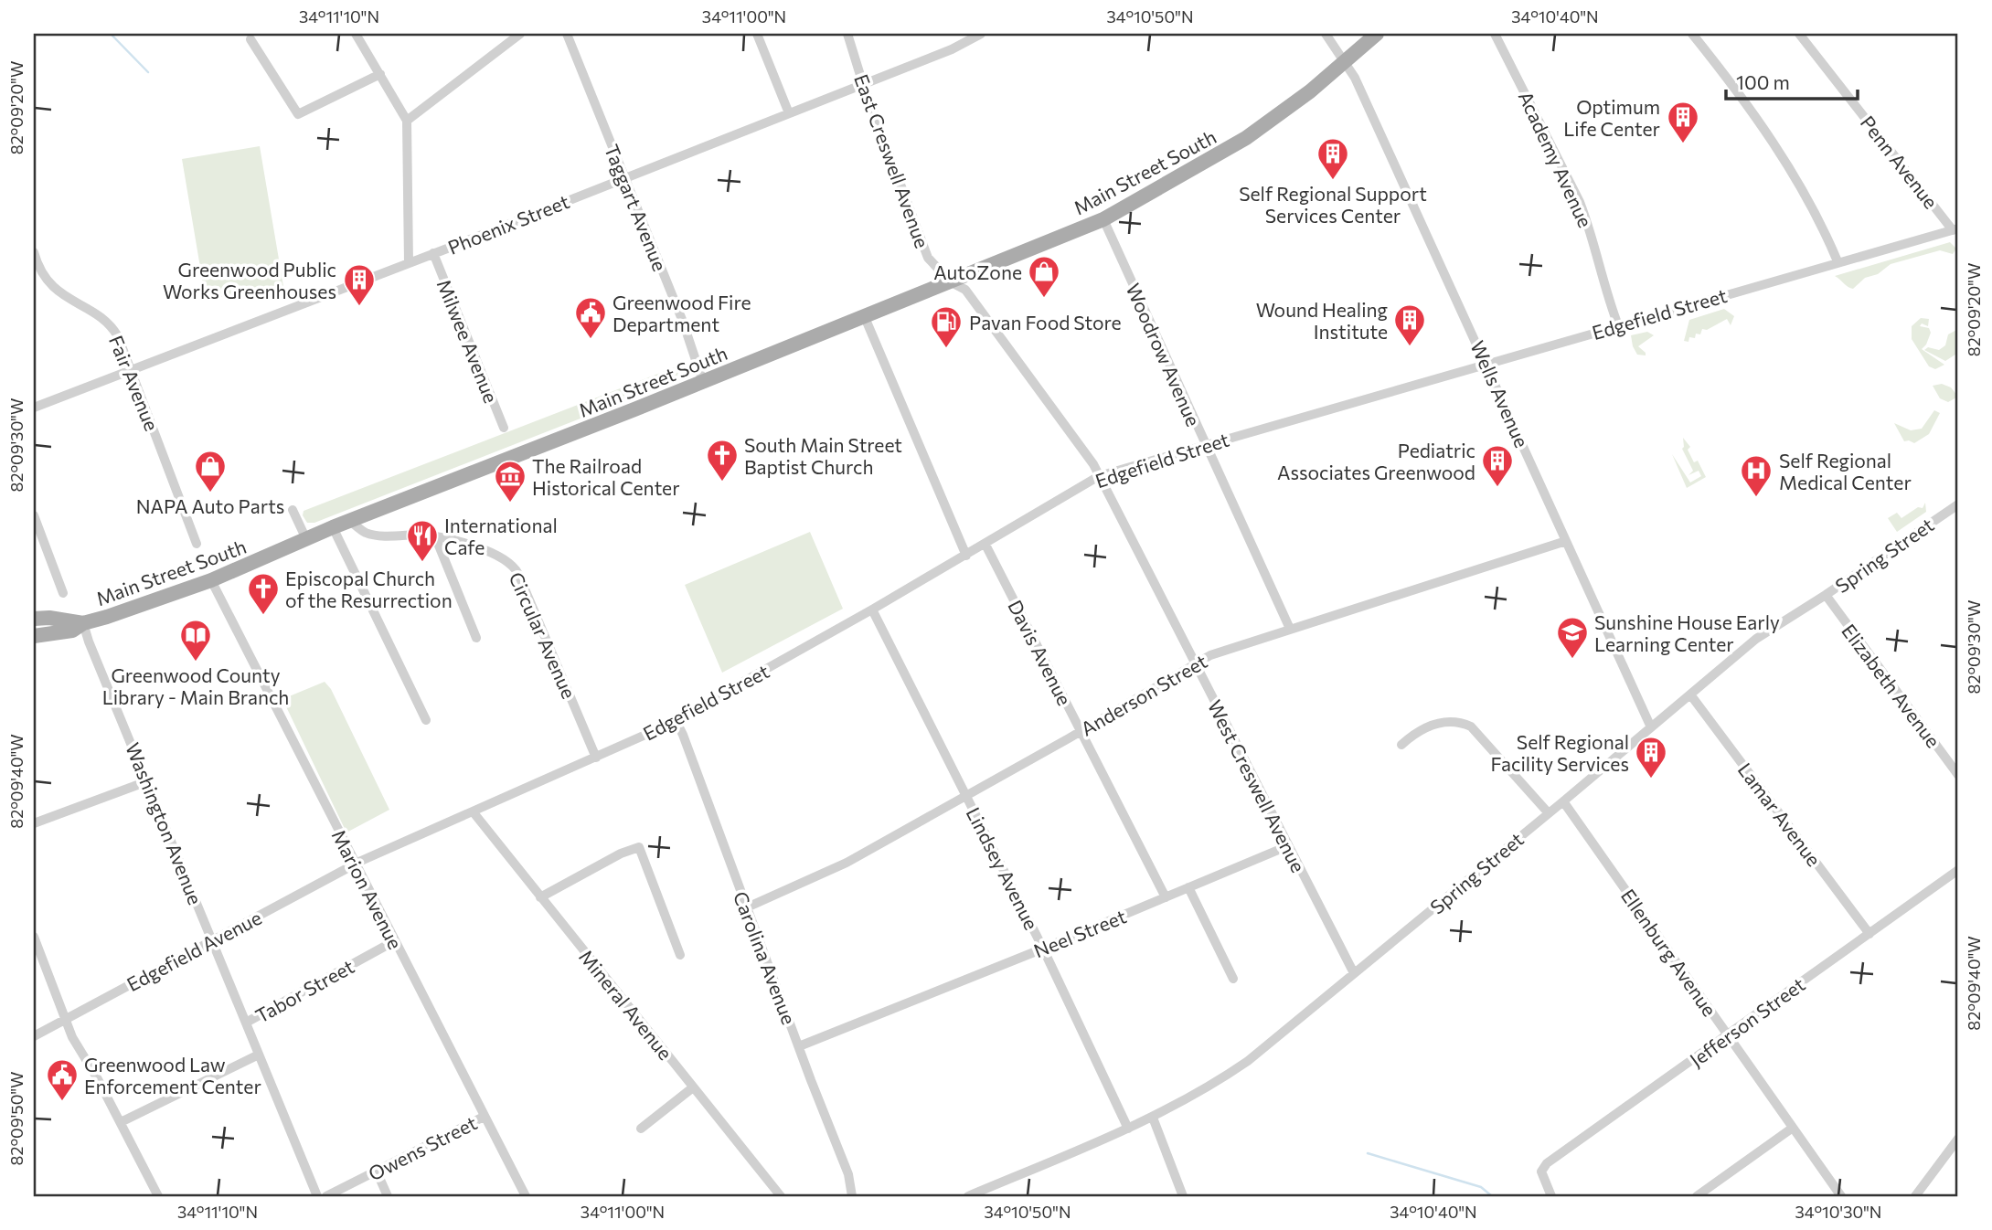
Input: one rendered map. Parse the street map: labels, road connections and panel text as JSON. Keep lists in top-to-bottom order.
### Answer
{
  "streets": {
    "main road": ["Main Street South"],
    "street": [
      "Academy Avenue",
      "East Creswell Avenue",
      "Penn Avenue",
      "Taggart Avenue",
      "Phoenix Street",
      "Edgefield Street",
      "Milwee Avenue",
      "Woodrow Avenue",
      "Fair Avenue",
      "Wells Avenue",
      "Spring Street",
      "Circular Avenue",
      "Davis Avenue",
      "Elizabeth Avenue",
      "Anderson Street",
      "West Creswell Avenue",
      "Lamar Avenue",
      "Washington Avenue",
      "Lindsey Avenue",
      "Marion Avenue",
      "Neel Street",
      "Edgefield Avenue",
      "Ellenburg Avenue",
      "Carolina Avenue",
      "Tabor Street",
      "Mineral Avenue",
      "Jefferson Street",
      "Owens Street"
    ]
  },
  "crossings": [
    ["Academy Avenue", "Edgefield Street"],
    ["East Creswell Avenue", "Main Street South"],
    ["East Creswell Avenue", "Phoenix Street"],
    ["East Creswell Avenue", "West Creswell Avenue"],
    ["Penn Avenue", "Edgefield Street"],
    ["Main Street South", "Taggart Avenue"],
    ["Main Street South", "Woodrow Avenue"],
    ["Main Street South", "Wells Avenue"],
    ["Main Street South", "Circular Avenue"],
    ["Main Street South", "West Creswell Avenue"],
    ["Main Street South", "Washington Avenue"],
    ["Main Street South", "Marion Avenue"],
    ["Taggart Avenue", "Phoenix Street"],
    ["Phoenix Street", "Milwee Avenue"],
    ["Phoenix Street", "Fair Avenue"],
    ["Edgefield Street", "Woodrow Avenue"],
    ["Edgefield Street", "Wells Avenue"],
    ["Edgefield Street", "Circular Avenue"],
    ["Edgefield Street", "Davis Avenue"],
    ["Edgefield Street", "West Creswell Avenue"],
    ["Edgefield Street", "Lindsey Avenue"],
    ["Edgefield Street", "Marion Avenue"],
    ["Edgefield Street", "Edgefield Avenue"],
    ["Edgefield Street", "Carolina Avenue"],
    ["Edgefield Street", "Mineral Avenue"],
    ["Woodrow Avenue", "Anderson Street"],
    ["Wells Avenue", "Spring Street"],
    ["Wells Avenue", "Anderson Street"],
    ["Spring Street", "Elizabeth Avenue"],
    ["Spring Street", "West Creswell Avenue"],
    ["Spring Street", "Lamar Avenue"],
    ["Spring Street", "Lindsey Avenue"],
    ["Spring Street", "Ellenburg Avenue"],
    ["Davis Avenue", "Anderson Street"],
    ["Davis Avenue", "Neel Street"],
    ["Anderson Street", "West Creswell Avenue"],
    ["Anderson Street", "Lindsey Avenue"],
    ["Anderson Street", "Carolina Avenue"],
    ["West Creswell Avenue", "Neel Street"],
    ["Lamar Avenue", "Jefferson Street"],
    ["Washington Avenue", "Edgefield Avenue"],
    ["Washington Avenue", "Tabor Street"],
    ["Lindsey Avenue", "Neel Street"],
    ["Marion Avenue", "Edgefield Avenue"],
    ["Marion Avenue", "Tabor Street"],
    ["Marion Avenue", "Owens Street"],
    ["Neel Street", "Carolina Avenue"],
    ["Ellenburg Avenue", "Jefferson Street"]
  ],
  "places": {
    "building": [
      "Optimum Life Center",
      "Self Regional Support Services Center",
      "Greenwood Public Works Greenhouses",
      "Wound Healing Institute",
      "Pediatric Associates Greenwood",
      "Self Regional Facility Services"
    ],
    "shop": ["AutoZone", "NAPA Auto Parts"],
    "public building": ["Greenwood Fire Department", "Greenwood Law Enforcement Center"],
    "fuel station": ["Pavan Food Store"],
    "church": ["South Main Street Baptist Church", "Episcopal Church of the Resurrection"],
    "hospital": ["Self Regional Medical Center"],
    "museum": ["The Railroad Historical Center"],
    "restaurant": ["International Cafe"],
    "school or university": ["Sunshine House Early Learning Center"],
    "library": ["Greenwood County Library - Main Branch"]
  },
  "scale_bar": "100 m",
  "coordinates": [
    "34°11'10\"N",
    "34°11'00\"N",
    "34°10'50\"N",
    "34°10'40\"N",
    "82°09'20\"W",
    "82°09'30\"W",
    "82°09'40\"W",
    "82°09'50\"W",
    "34°10'30\"N"
  ]
}
